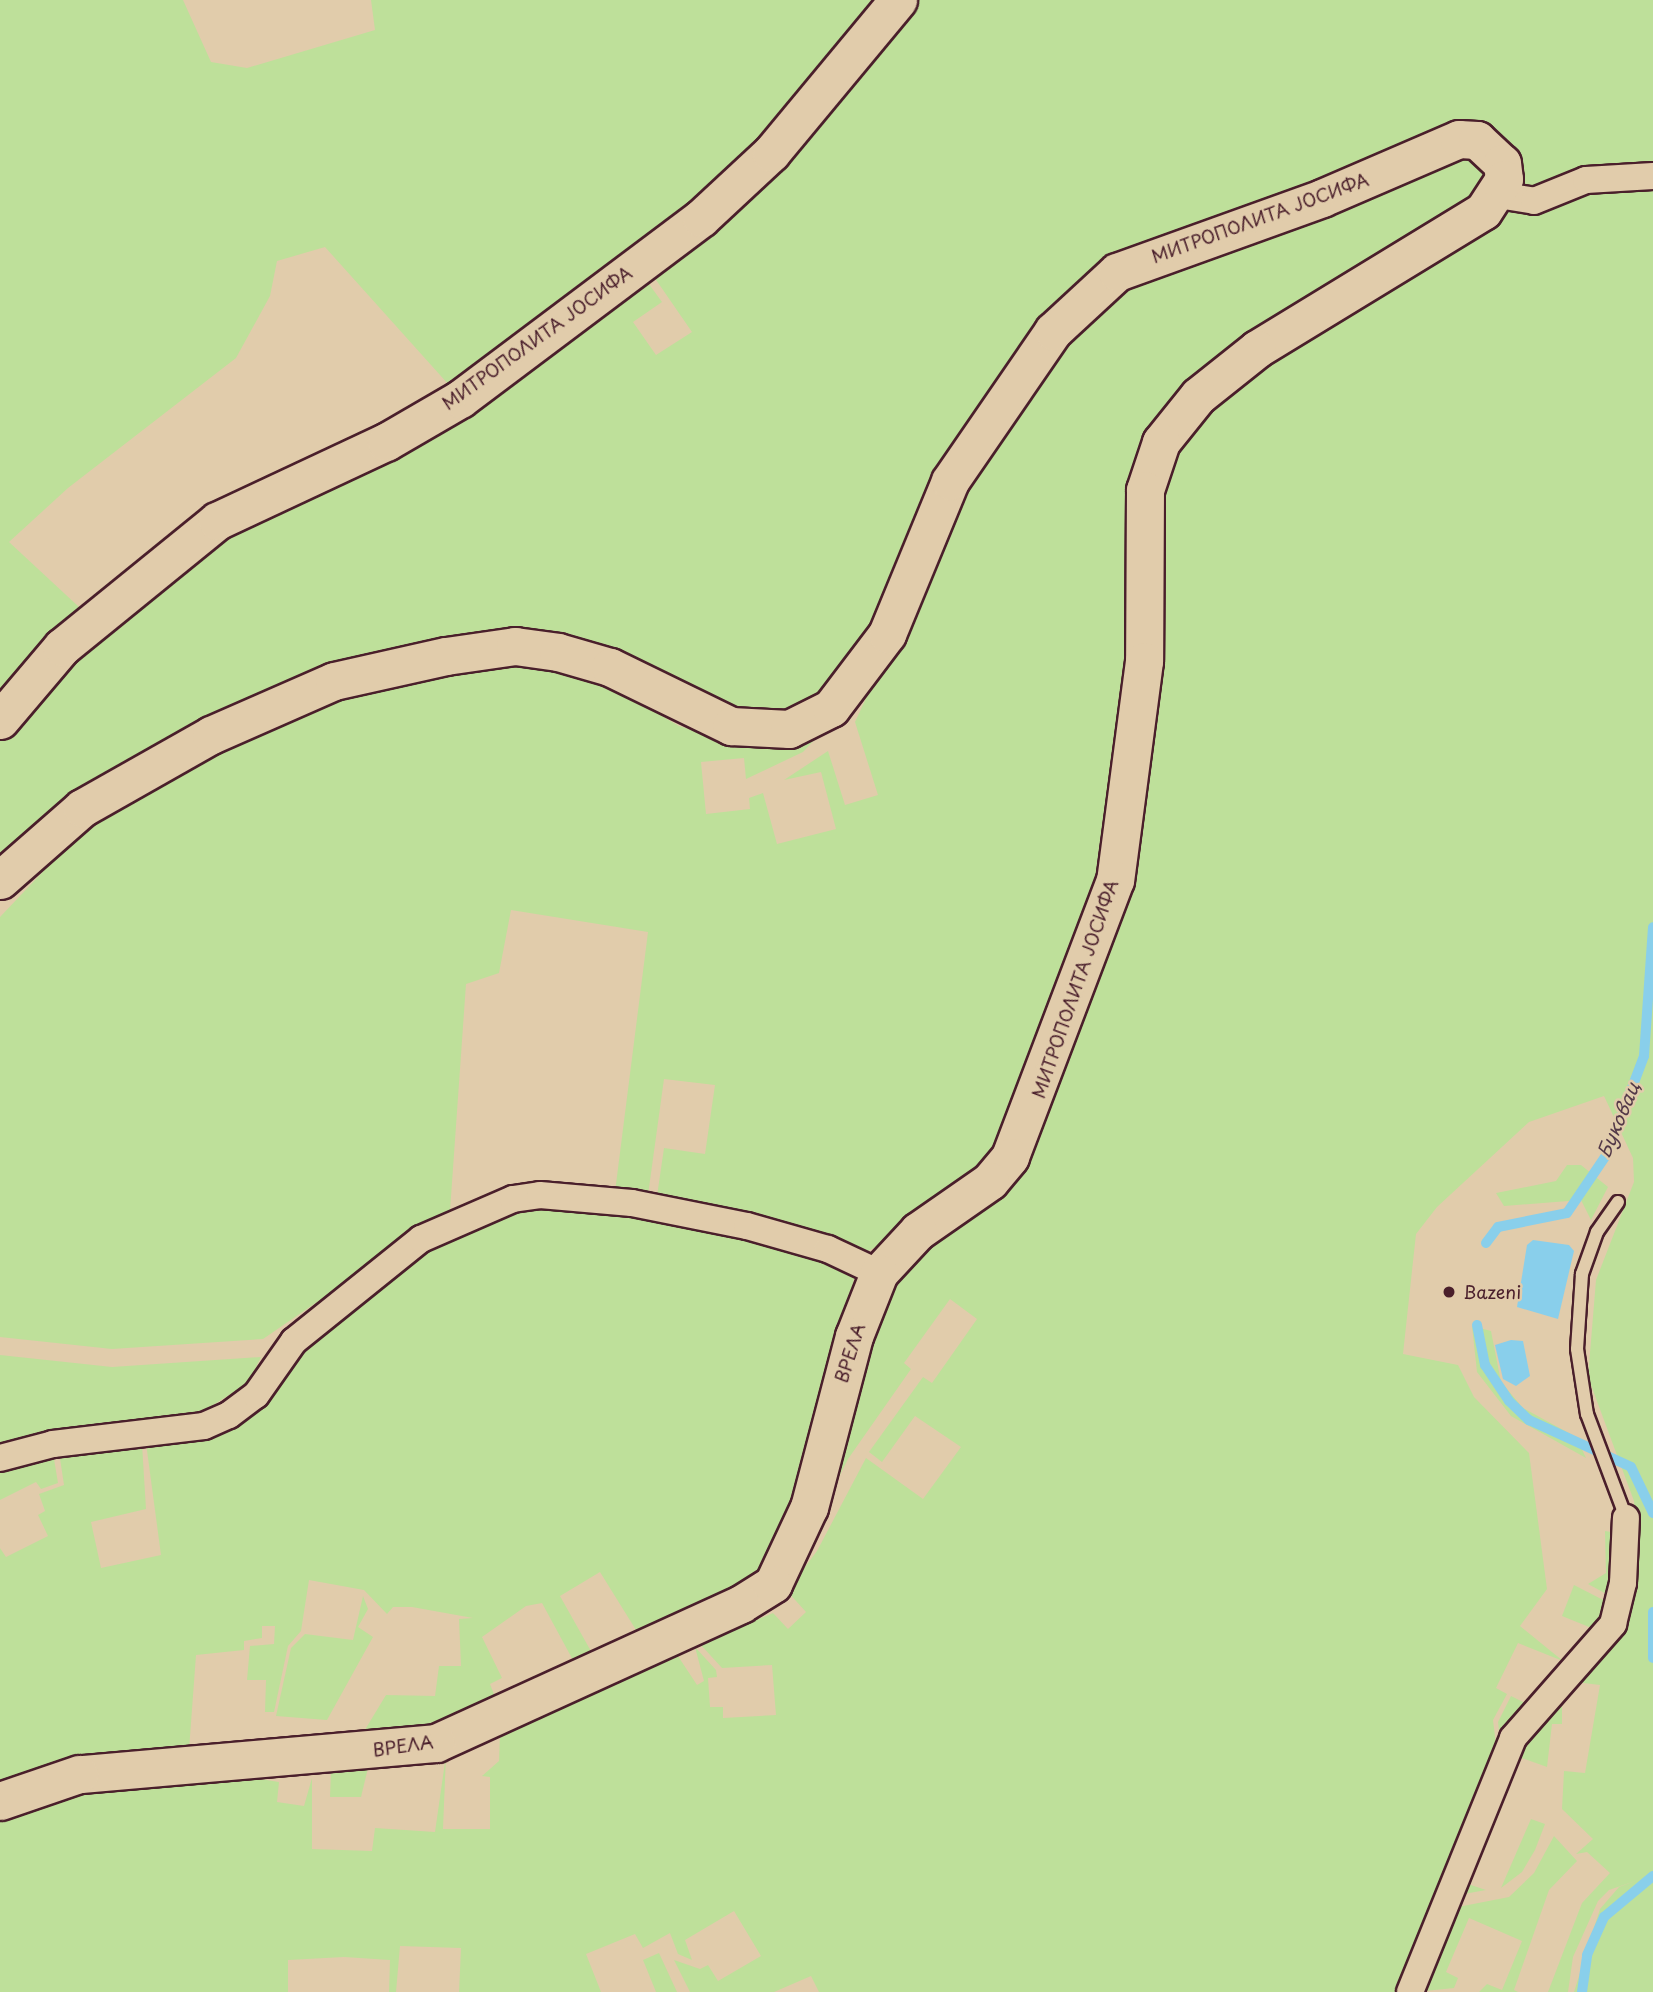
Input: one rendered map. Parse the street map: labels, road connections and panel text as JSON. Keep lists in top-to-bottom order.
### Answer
{
  "streets": {
    "street": ["МИТРОПОЛИТА ЈОСИФА", "ВРЕЛА"]
  },
  "crossings": [
    ["МИТРОПОЛИТА ЈОСИФА", "ВРЕЛА"]
  ],
  "water": ["Буковац"],
  "places": ["Bazeni"]
}
